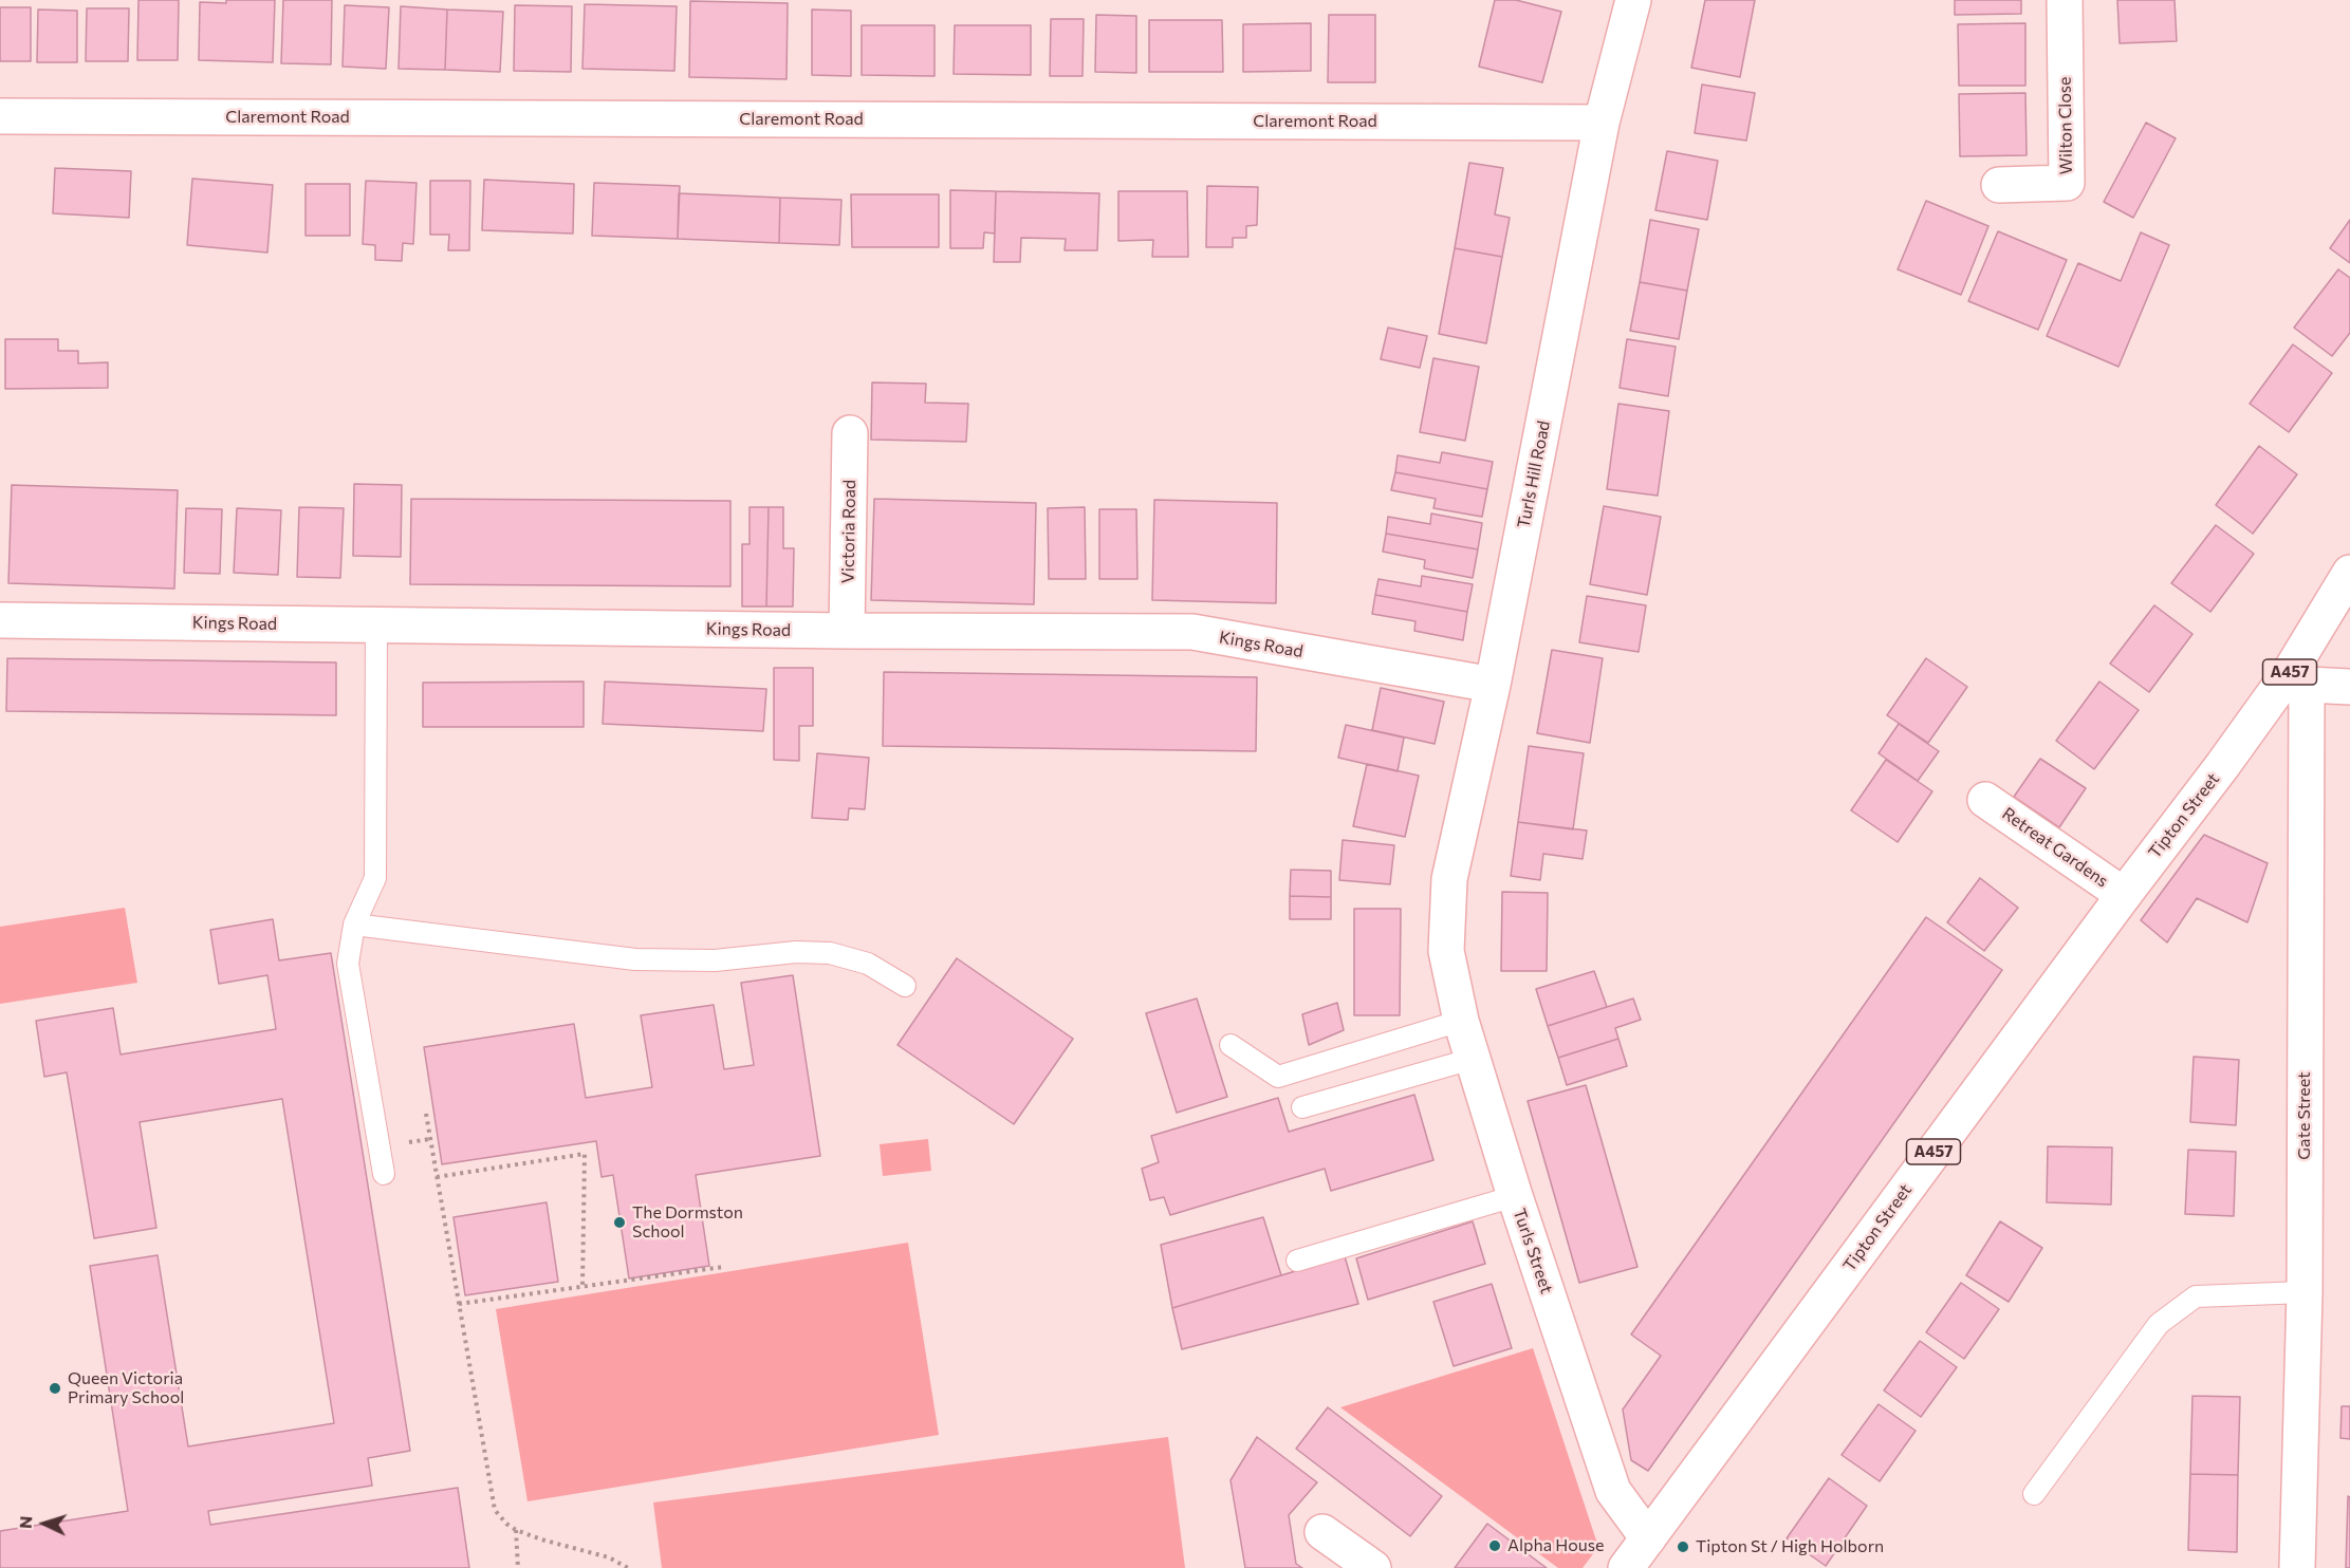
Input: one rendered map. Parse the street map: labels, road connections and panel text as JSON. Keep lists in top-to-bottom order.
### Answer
{
  "streets": {
    "street": [
      "Claremont Road",
      "Wilton Close",
      "Turls Hill Road",
      "Victoria Road",
      "Kings Road",
      "A457",
      "Tipton Street",
      "Retreat Gardens",
      "Gate Street",
      "Turls Street"
    ]
  },
  "crossings": [
    ["Claremont Road", "Turls Hill Road"],
    ["Turls Hill Road", "Kings Road"],
    ["Turls Hill Road", "Turls Street"],
    ["Victoria Road", "Kings Road"],
    ["A457", "Tipton Street"],
    ["A457", "Gate Street"],
    ["Tipton Street", "Retreat Gardens"],
    ["Tipton Street", "Gate Street"],
    ["Tipton Street", "Turls Street"]
  ],
  "places": [
    "The Dormston School",
    "Queen Victoria Primary School",
    "Alpha House",
    "Tipton St / High Holborn"
  ],
  "north": "left"
}
